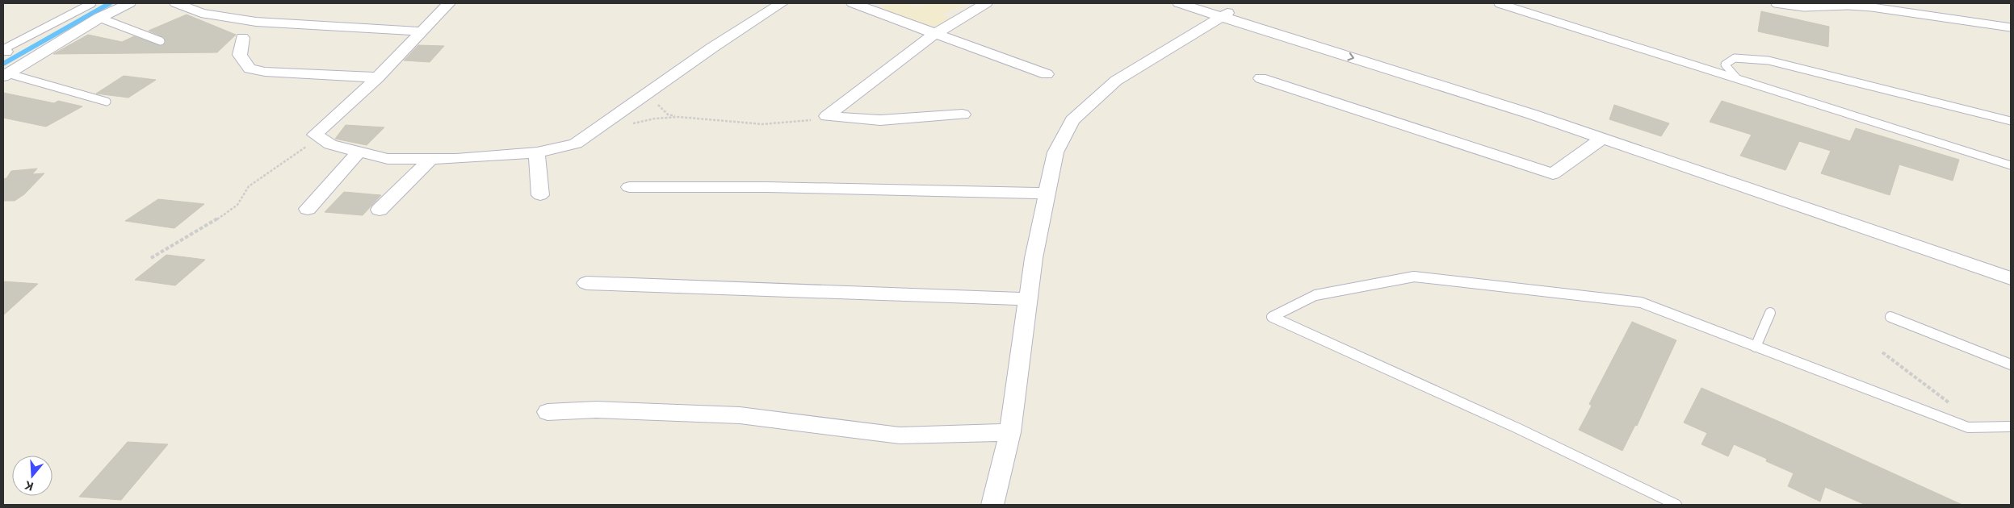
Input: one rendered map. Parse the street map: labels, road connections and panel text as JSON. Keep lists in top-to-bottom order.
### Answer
{
  "north": "bottom"
}
